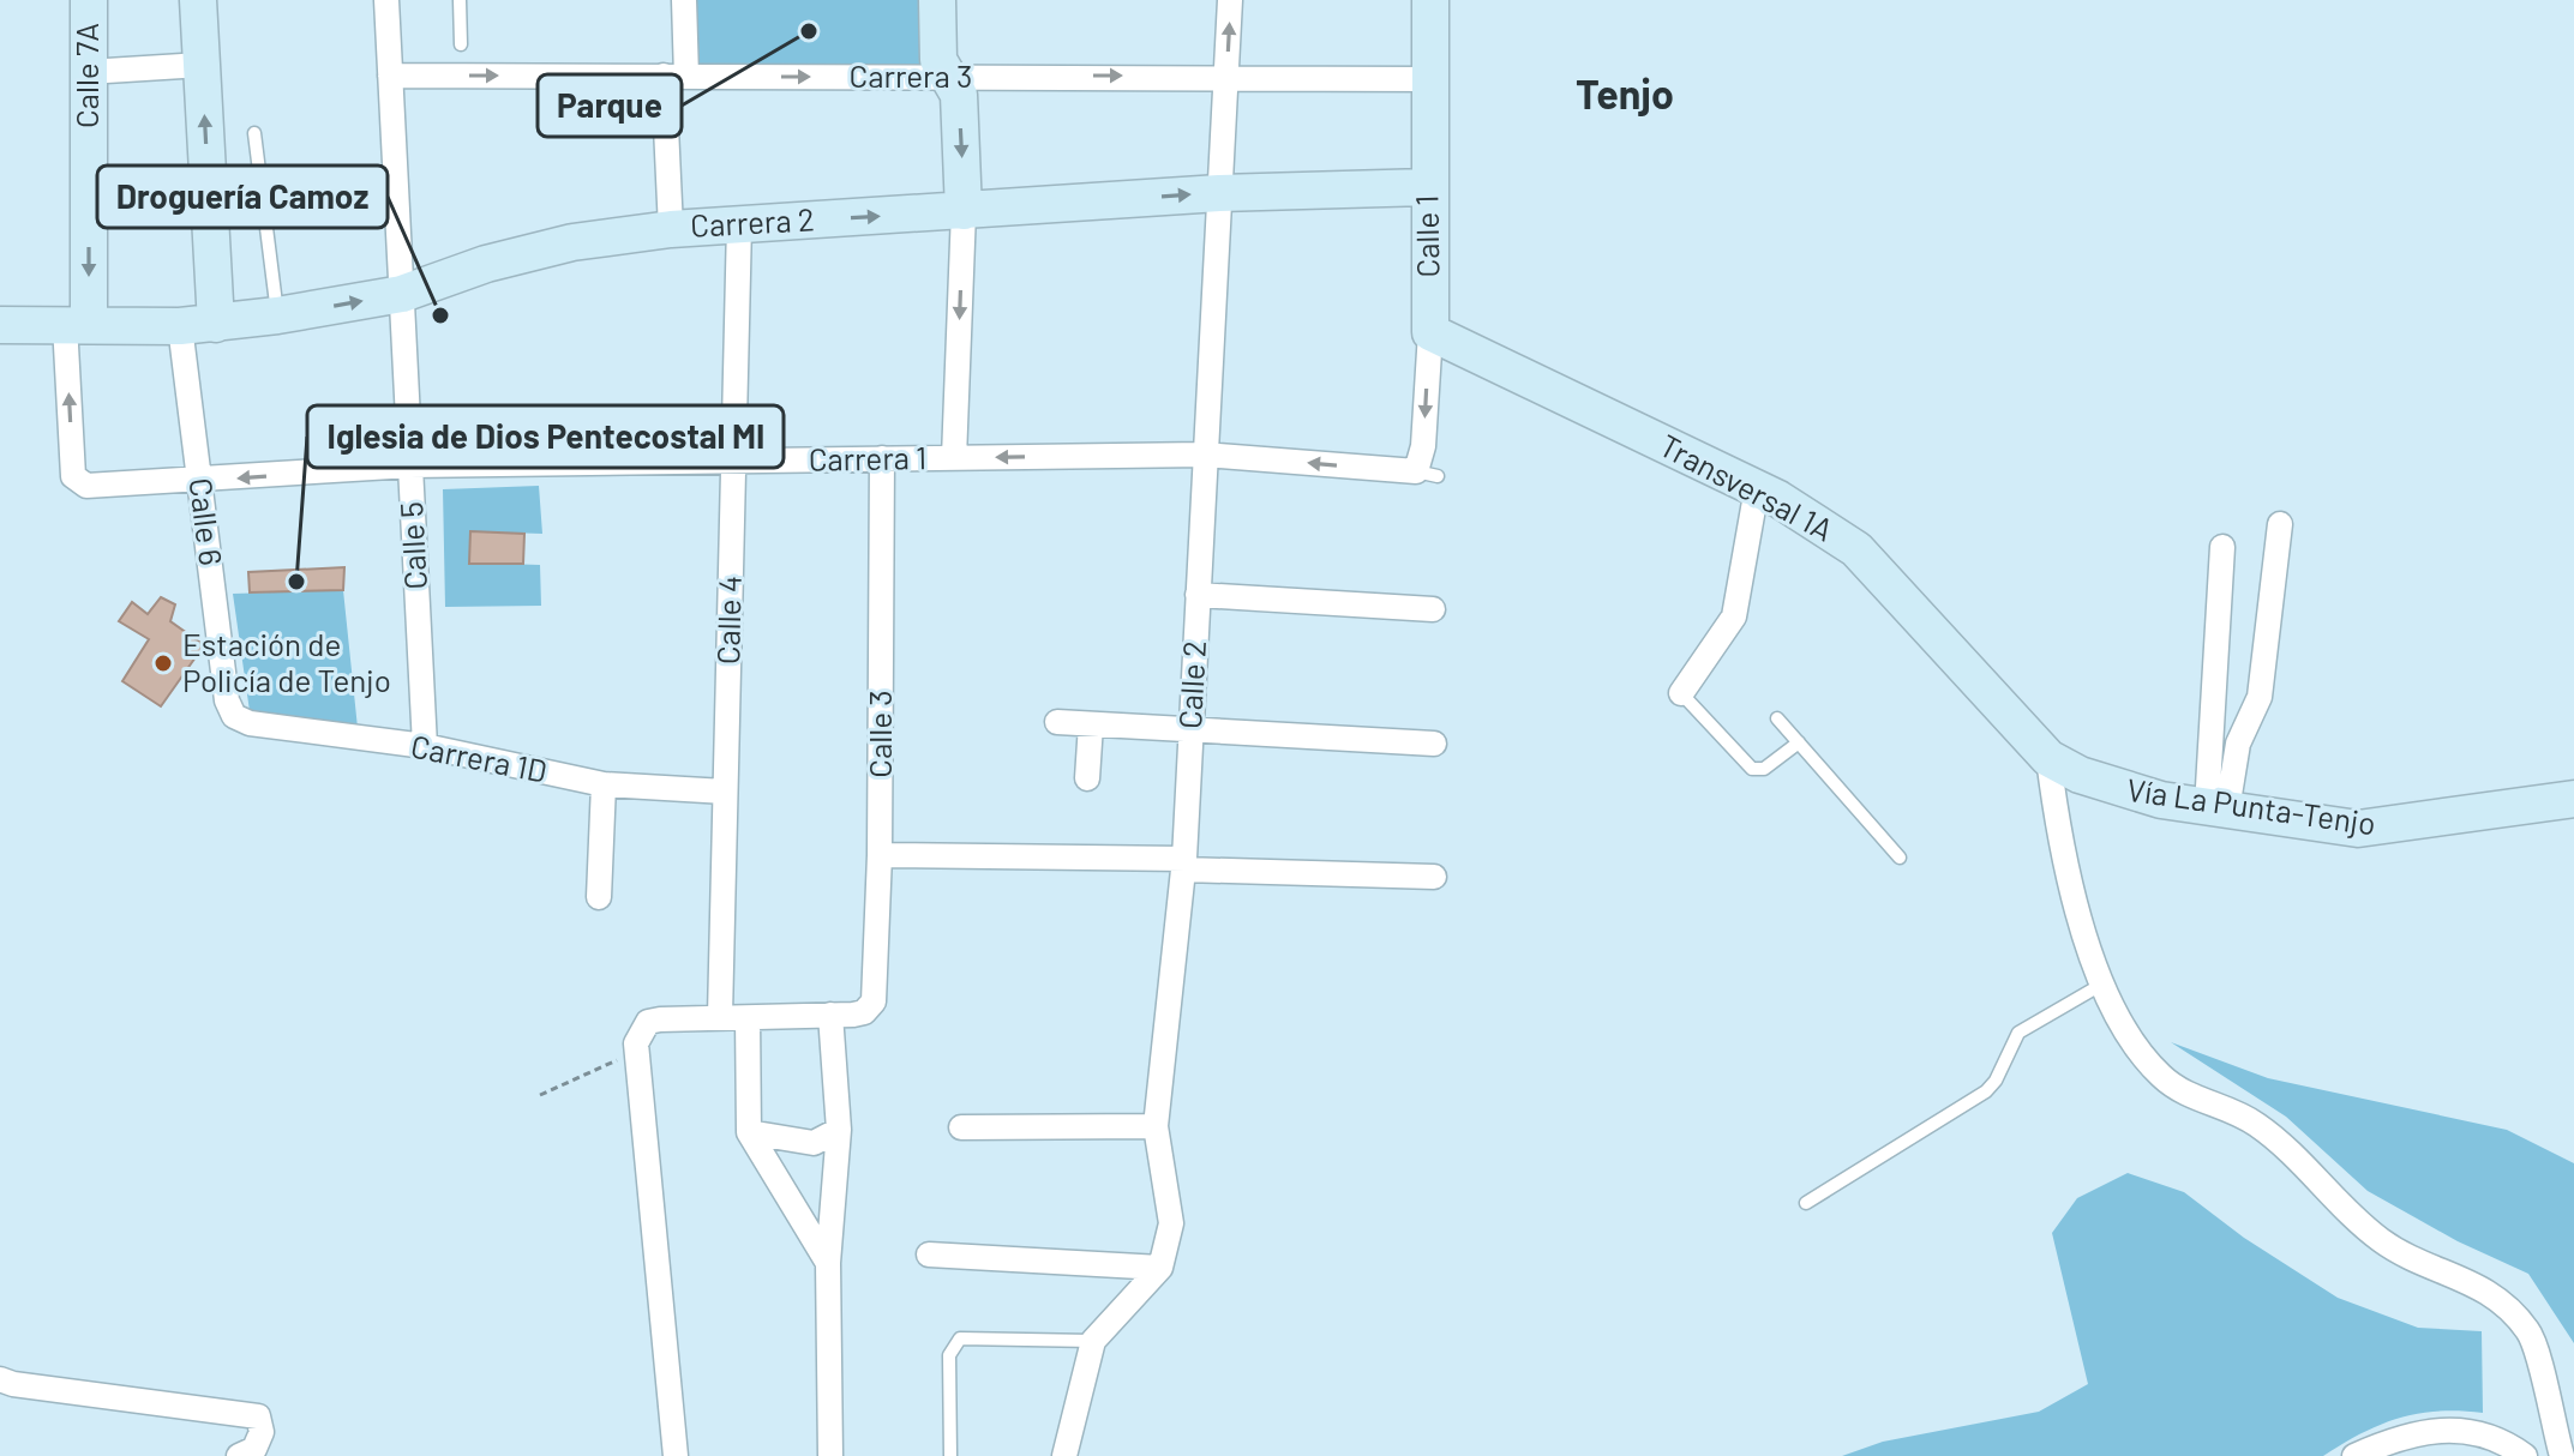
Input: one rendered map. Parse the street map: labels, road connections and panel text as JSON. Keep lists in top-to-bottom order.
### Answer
{
  "streets": {
    "main road": [
      "Calle 7A",
      "Carrera 2",
      "Calle 1",
      "Transversal 1A",
      "Vía La Punta-Tenjo"
    ],
    "street": [
      "Carrera 3",
      "Carrera 1",
      "Calle 6",
      "Calle 5",
      "Calle 4",
      "Calle 2",
      "Calle 3",
      "Carrera 1D"
    ]
  },
  "crossings": [
    ["Calle 7A", "Carrera 2"],
    ["Calle 7A", "Carrera 1"],
    ["Carrera 3", "Calle 1"],
    ["Carrera 3", "Calle 5"],
    ["Carrera 3", "Calle 2"],
    ["Carrera 2", "Calle 1"],
    ["Carrera 2", "Carrera 1"],
    ["Carrera 2", "Calle 6"],
    ["Carrera 2", "Calle 5"],
    ["Carrera 2", "Calle 4"],
    ["Carrera 2", "Calle 2"],
    ["Calle 1", "Carrera 1"],
    ["Calle 1", "Transversal 1A"],
    ["Carrera 1", "Calle 6"],
    ["Carrera 1", "Calle 5"],
    ["Carrera 1", "Calle 4"],
    ["Carrera 1", "Calle 2"],
    ["Carrera 1", "Calle 3"],
    ["Transversal 1A", "Vía La Punta-Tenjo"],
    ["Calle 6", "Carrera 1D"],
    ["Calle 5", "Carrera 1D"],
    ["Calle 4", "Carrera 1D"]
  ],
  "one_way": ["Carrera 3", "Carrera 2", "Carrera 1"],
  "districts": ["Tenjo"],
  "places": [
    "Parque",
    "Droguería Camoz",
    "Iglesia de Dios Pentecostal MI",
    "Estación de Policía de Tenjo"
  ]
}
